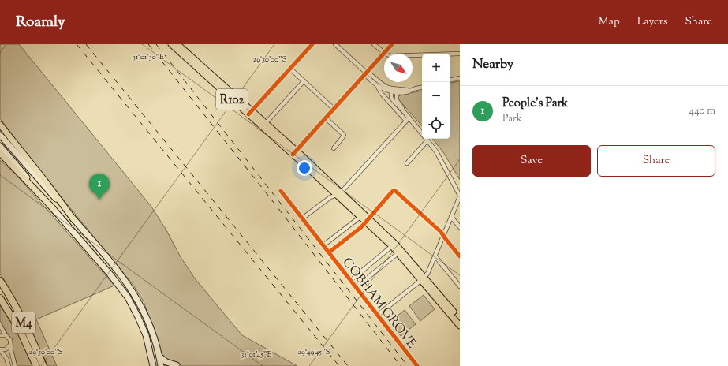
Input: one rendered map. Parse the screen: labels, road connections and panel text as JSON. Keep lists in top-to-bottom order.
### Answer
{
  "streets": {
    "highway": ["M4"],
    "main road": ["R102"],
    "street": ["COBHAM GROVE"]
  },
  "north": "bottom right",
  "page": {
    "header": "Roamly",
    "nav": ["Map", "Layers", "Share"],
    "heading": "Nearby",
    "map_buttons": ["+", "−"],
    "list": [
      {
        "mark": "1",
        "name": "People's Park",
        "note": "Park",
        "value": "440 m"
      }
    ],
    "buttons": ["Save", "Share"],
    "pins": "1"
  },
  "coordinates": [
    "31°01'30\"E",
    "29°50'00\"S",
    "29°49'45\"S",
    "31°01'45\"E"
  ]
}
